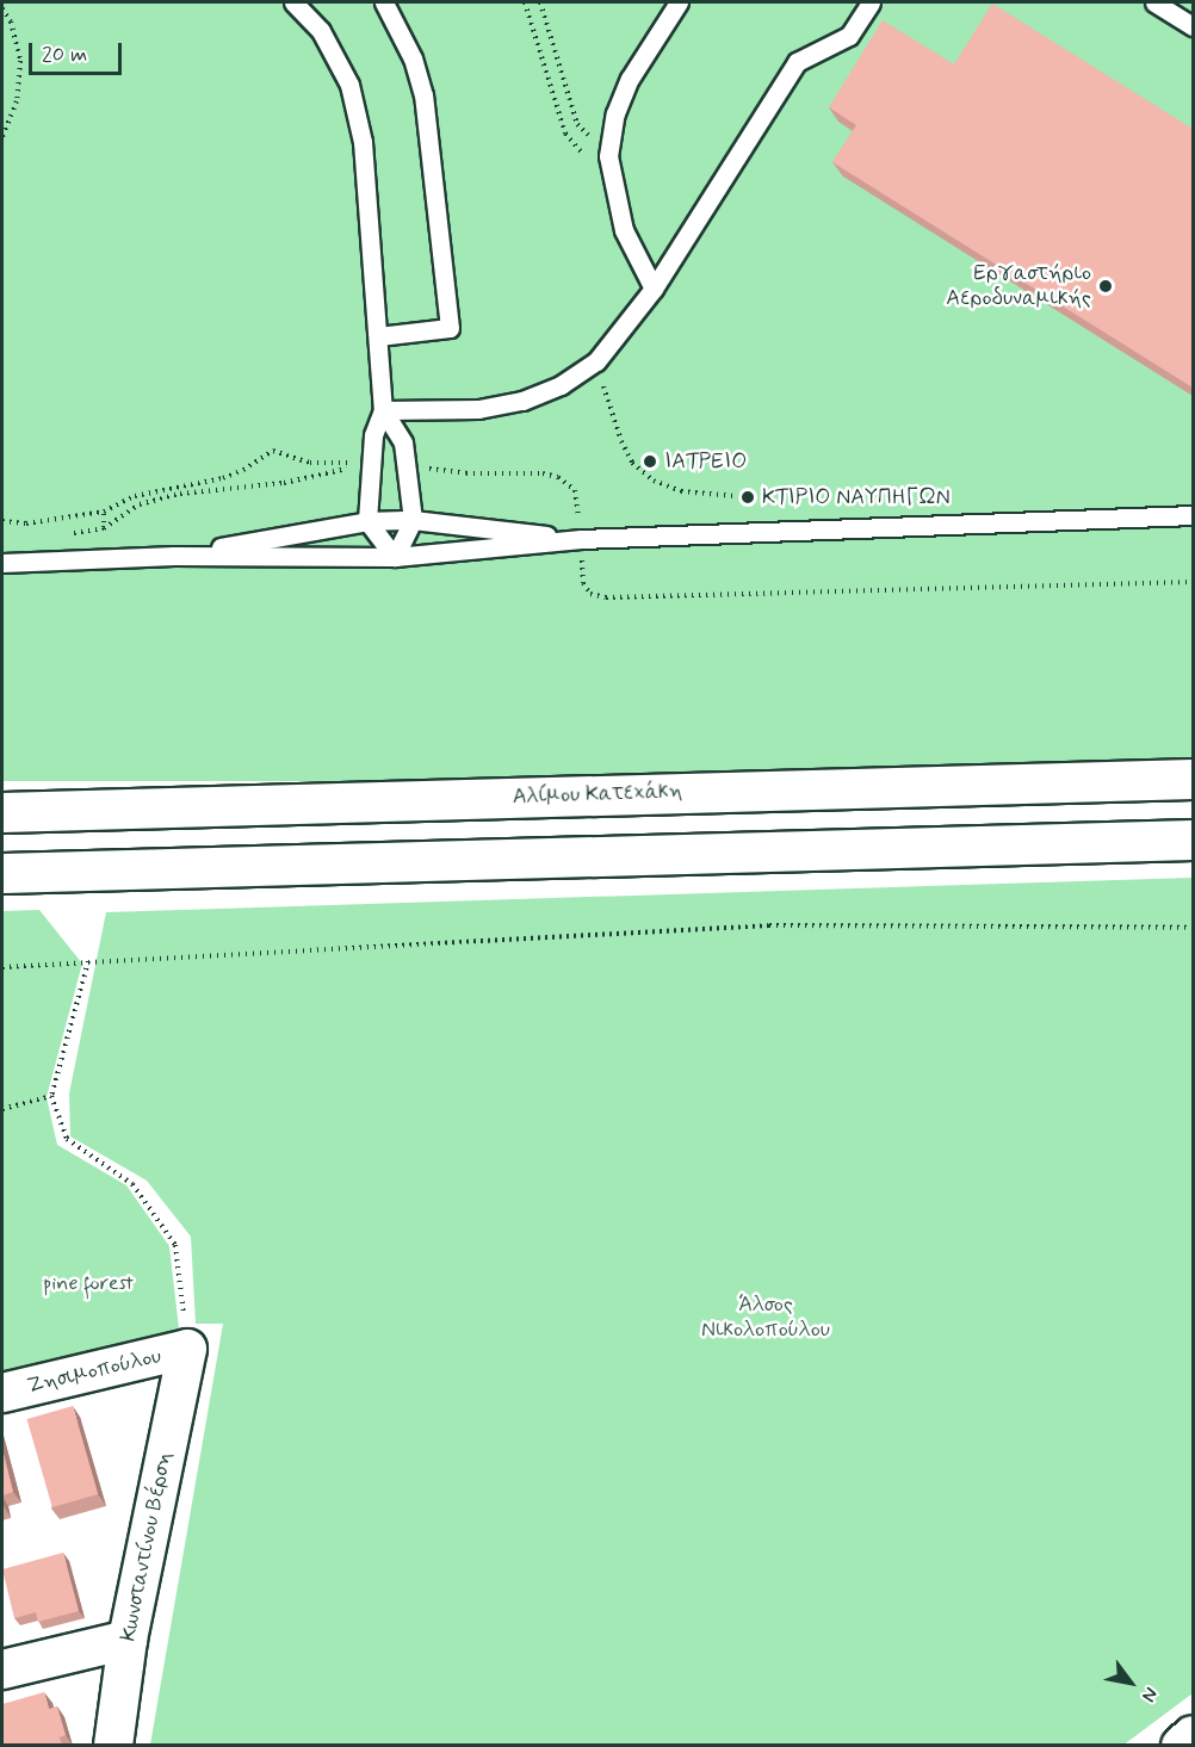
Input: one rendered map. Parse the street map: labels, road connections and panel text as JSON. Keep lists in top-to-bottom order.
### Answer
{
  "streets": {
    "main road": ["Αλίμου Κατεχάκη"],
    "street": ["Ζησιμοπούλου", "Κωνσταντίνου Βέρση"]
  },
  "crossings": [
    ["Ζησιμοπούλου", "Κωνσταντίνου Βέρση"]
  ],
  "parks": ["pine forest", "Άλσος Νικολοπούλου"],
  "places": ["Εργαστήριο Αεροδυναμικής", "ΙΑΤΡΕΙΟ", "ΚΤΙΡΙΟ ΝΑΥΠΗΓΩΝ"],
  "scale_bar": "20 m",
  "north": "bottom right"
}
